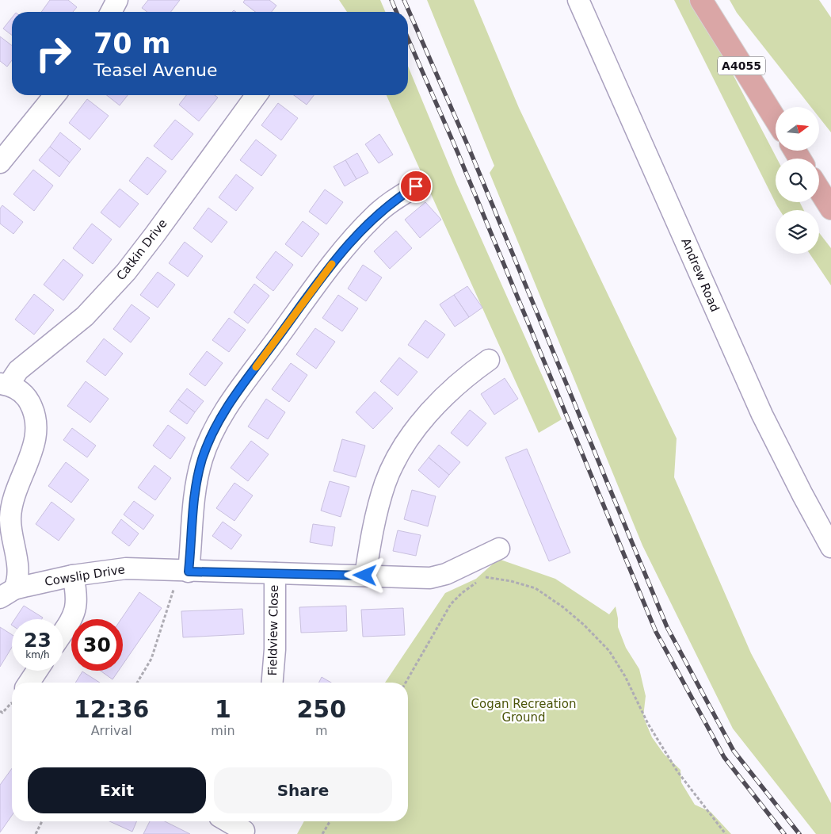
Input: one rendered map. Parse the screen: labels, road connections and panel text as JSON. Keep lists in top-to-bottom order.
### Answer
{
  "streets": {
    "main road": ["A4055"],
    "street": [
      "Catkin Drive",
      "Andrew Road",
      "Cowslip Drive",
      "Fieldview Close"
    ]
  },
  "crossings": [
    ["Cowslip Drive", "Fieldview Close"]
  ],
  "parks": ["Cogan Recreation Ground"],
  "north": "right",
  "page": {
    "turn": ["70 m", "Teasel Avenue"],
    "speed": "23 km/h",
    "limit": "30",
    "eta": [
      "12:36",
      "Arrival",
      "1",
      "min",
      "250",
      "m"
    ],
    "buttons": ["Exit", "Share"]
  }
}
